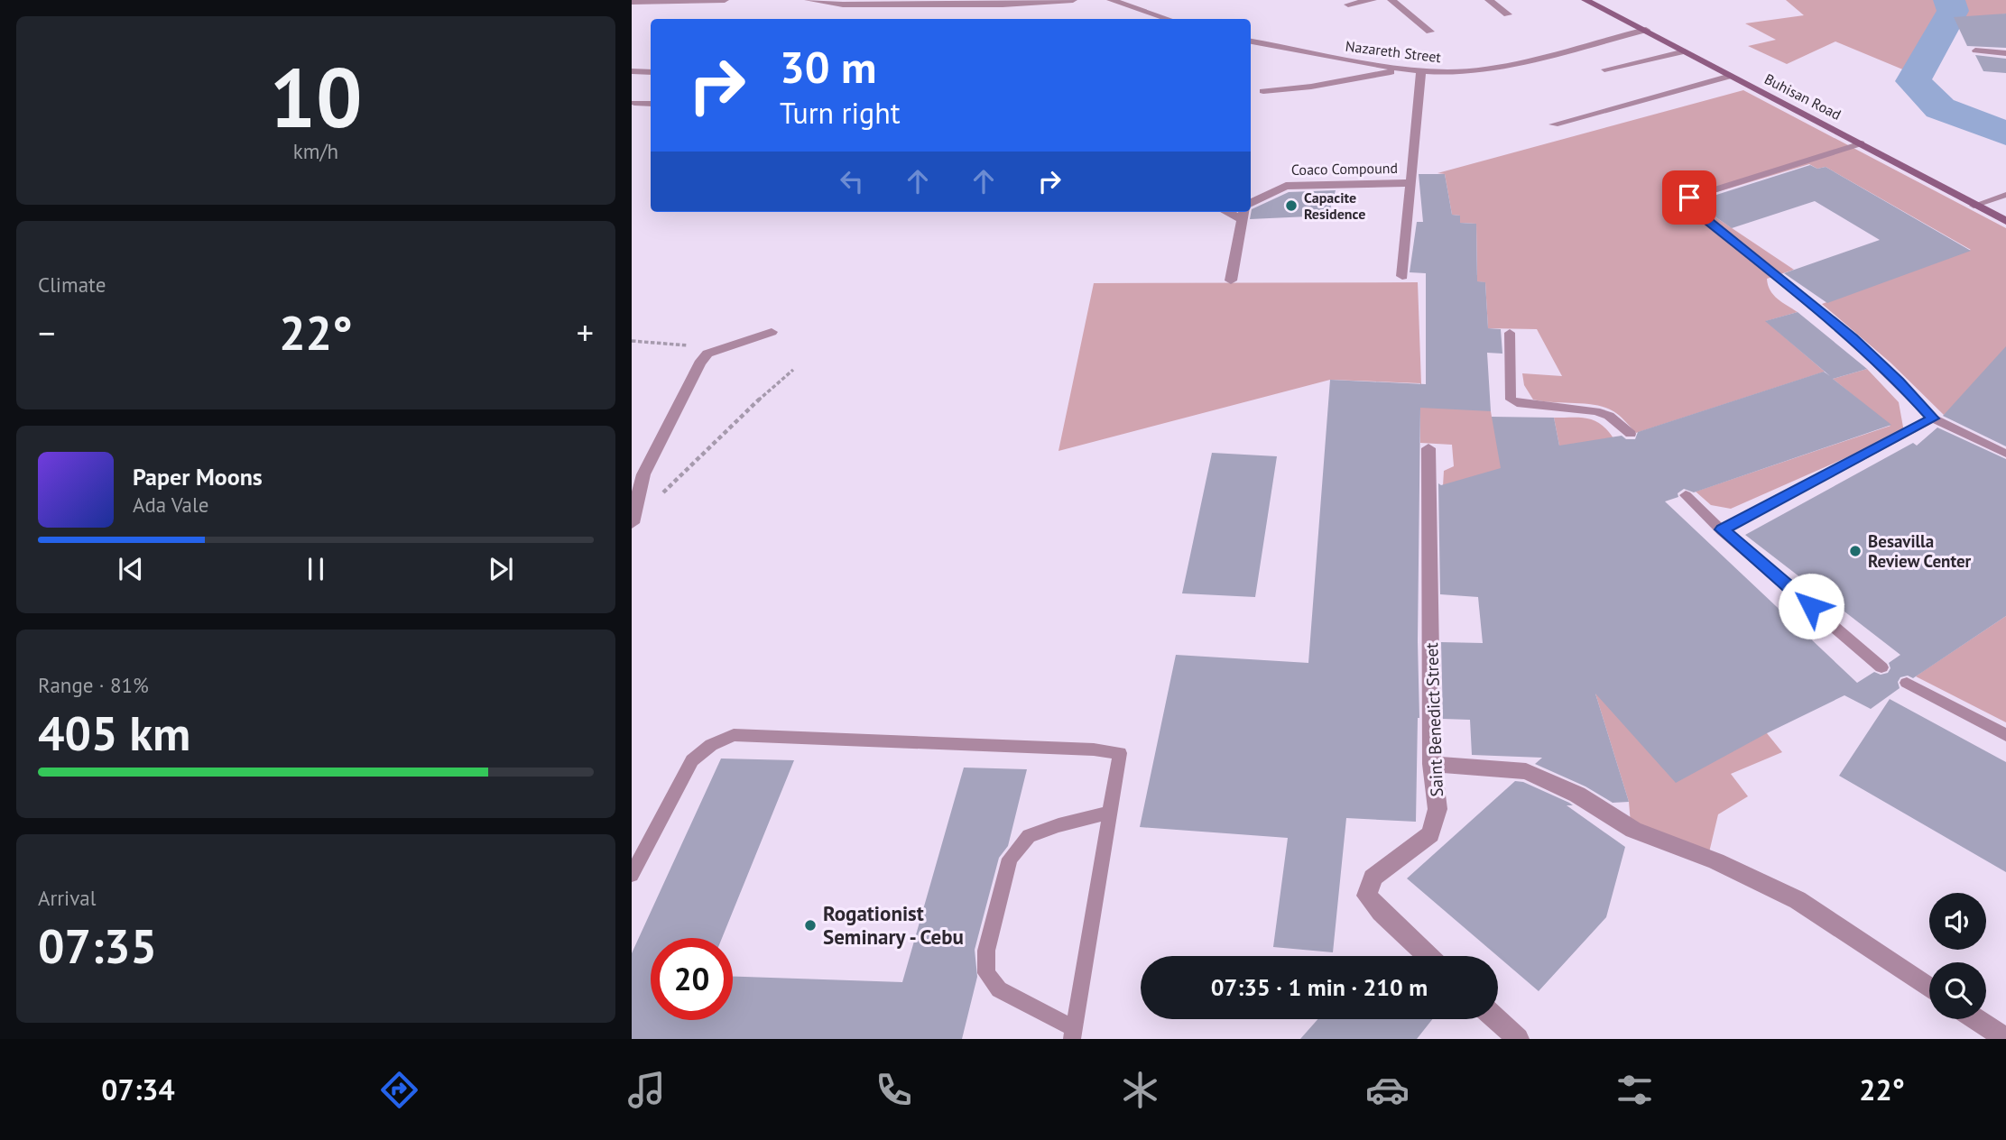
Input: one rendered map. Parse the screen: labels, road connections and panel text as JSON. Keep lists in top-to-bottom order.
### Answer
{
  "streets": {
    "street": [
      "Nazareth Street",
      "Buhisan Road",
      "Coaco Compound",
      "Saint Benedict Street"
    ]
  },
  "crossings": [
    ["Nazareth Street", "Buhisan Road"]
  ],
  "places": ["Capacite Residence", "Besavilla Review Center", "Rogationist Seminary - Cebu"],
  "page": {
    "tile": [
      ["10", "km/h"],
      "Climate",
      ["Range · 81%", "405 km"],
      ["Arrival", "07:35"]
    ],
    "turn": ["30 m", "Turn right"],
    "heat": ["−", "22°", "+"],
    "song": ["Paper Moons", "Ada Vale"],
    "limit": "20",
    "trip": "07:35 · 1 min · 210 m",
    "tabs": ["07:34", "22°"]
  }
}
